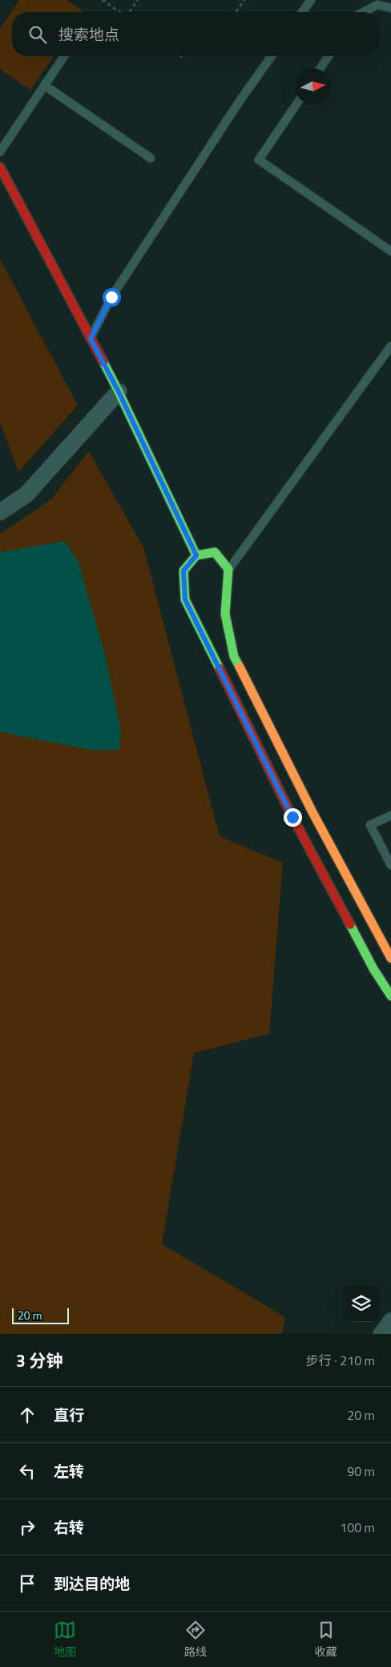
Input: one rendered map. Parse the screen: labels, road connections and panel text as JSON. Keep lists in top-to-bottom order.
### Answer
{
  "scale_bar": "20 m",
  "north": "right",
  "page": {
    "search": "搜索地点",
    "scale": "20 m",
    "heading": ["3 分钟", "步行 · 210 m"],
    "list": [
      ["直行", "20 m"],
      ["左转", "90 m"],
      ["右转", "100 m"],
      "到达目的地"
    ],
    "nav": ["地图", "路线", "收藏"]
  }
}
